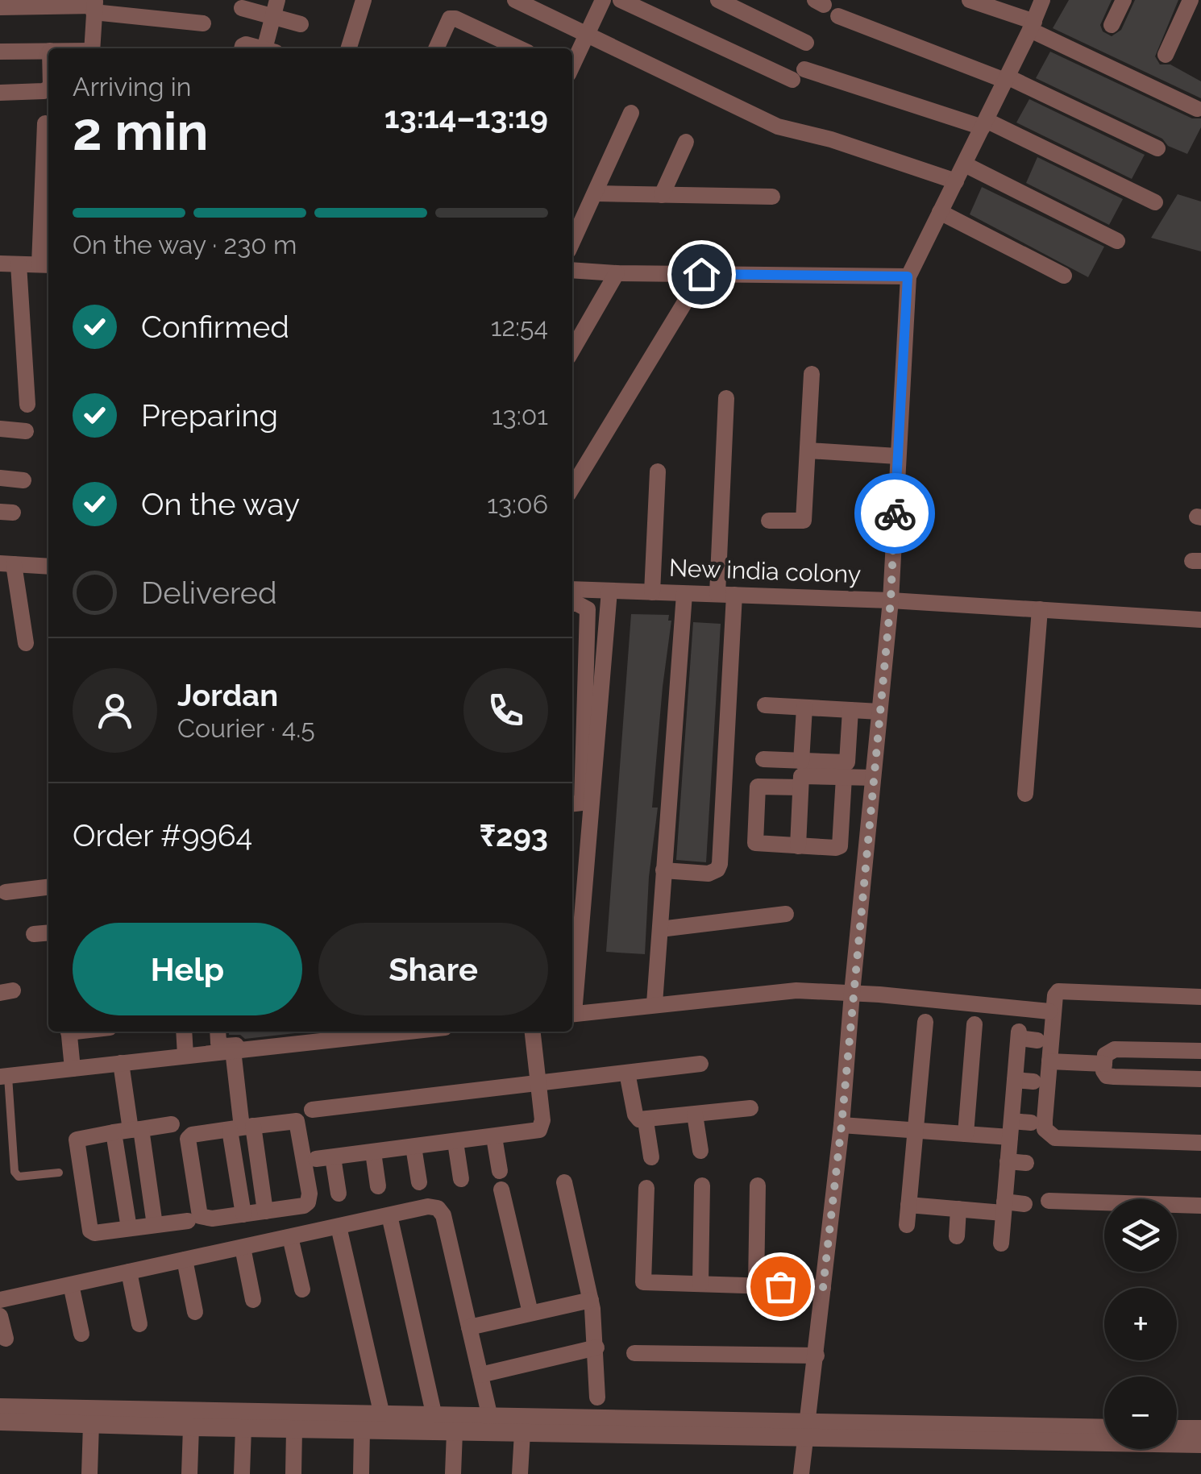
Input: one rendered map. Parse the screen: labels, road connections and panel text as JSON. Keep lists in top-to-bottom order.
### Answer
{
  "streets": {
    "street": ["New india colony"]
  },
  "page": {
    "heading": ["2 min", "Arriving in", "13:14–13:19"],
    "panel": [
      "Jordan",
      "Courier · 4.5",
      "Order #9964",
      "₹293"
    ],
    "bar": "On the way · 230 m",
    "list": [
      ["Confirmed", "12:54"],
      ["Preparing", "13:01"],
      ["On the way", "13:06"],
      "Delivered"
    ],
    "buttons": ["Help", "Share"],
    "map_buttons": ["+", "−"]
  }
}
